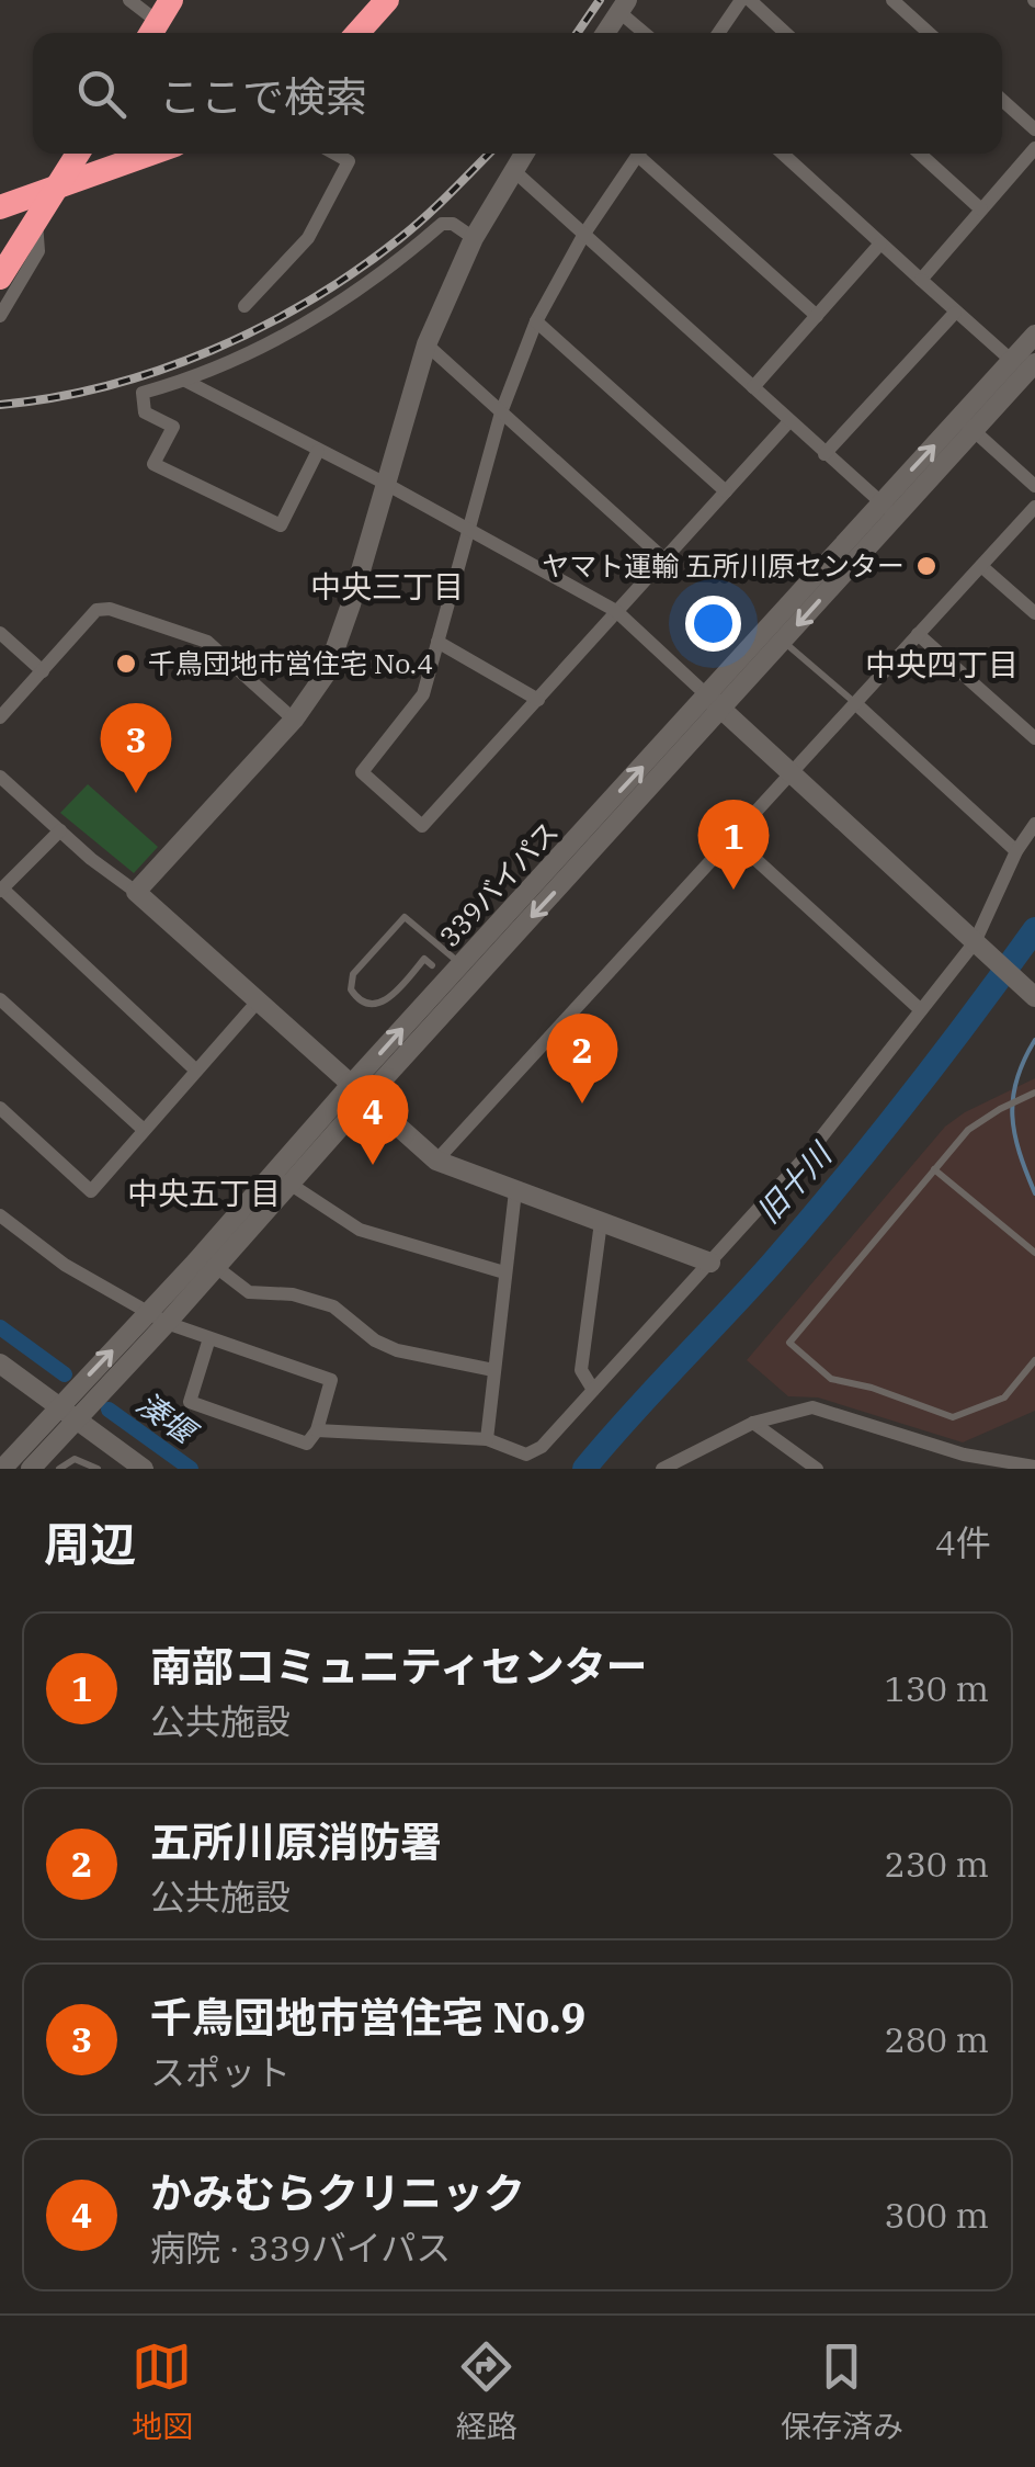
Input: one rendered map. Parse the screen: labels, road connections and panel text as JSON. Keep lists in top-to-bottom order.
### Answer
{
  "streets": {
    "street": ["339バイパス"]
  },
  "districts": ["中央三丁目", "中央四丁目", "中央五丁目"],
  "water": ["旧十川", "湊堰"],
  "places": ["ヤマト運輸 五所川原センター", "千鳥団地市営住宅 No.4"],
  "page": {
    "search": "ここで検索",
    "pins": [
      "3",
      "1",
      "2",
      "4"
    ],
    "heading": ["周辺", "4件"],
    "list": [
      {
        "mark": "1",
        "name": "南部コミュニティセンター",
        "note": "公共施設",
        "value": "130 m"
      },
      {
        "mark": "2",
        "name": "五所川原消防署",
        "note": "公共施設",
        "value": "230 m"
      },
      {
        "mark": "3",
        "name": "千鳥団地市営住宅 No.9",
        "note": "スポット",
        "value": "280 m"
      },
      {
        "mark": "4",
        "name": "かみむらクリニック",
        "note": "病院 · 339バイパス",
        "value": "300 m"
      }
    ],
    "nav": ["地図", "経路", "保存済み"]
  }
}
